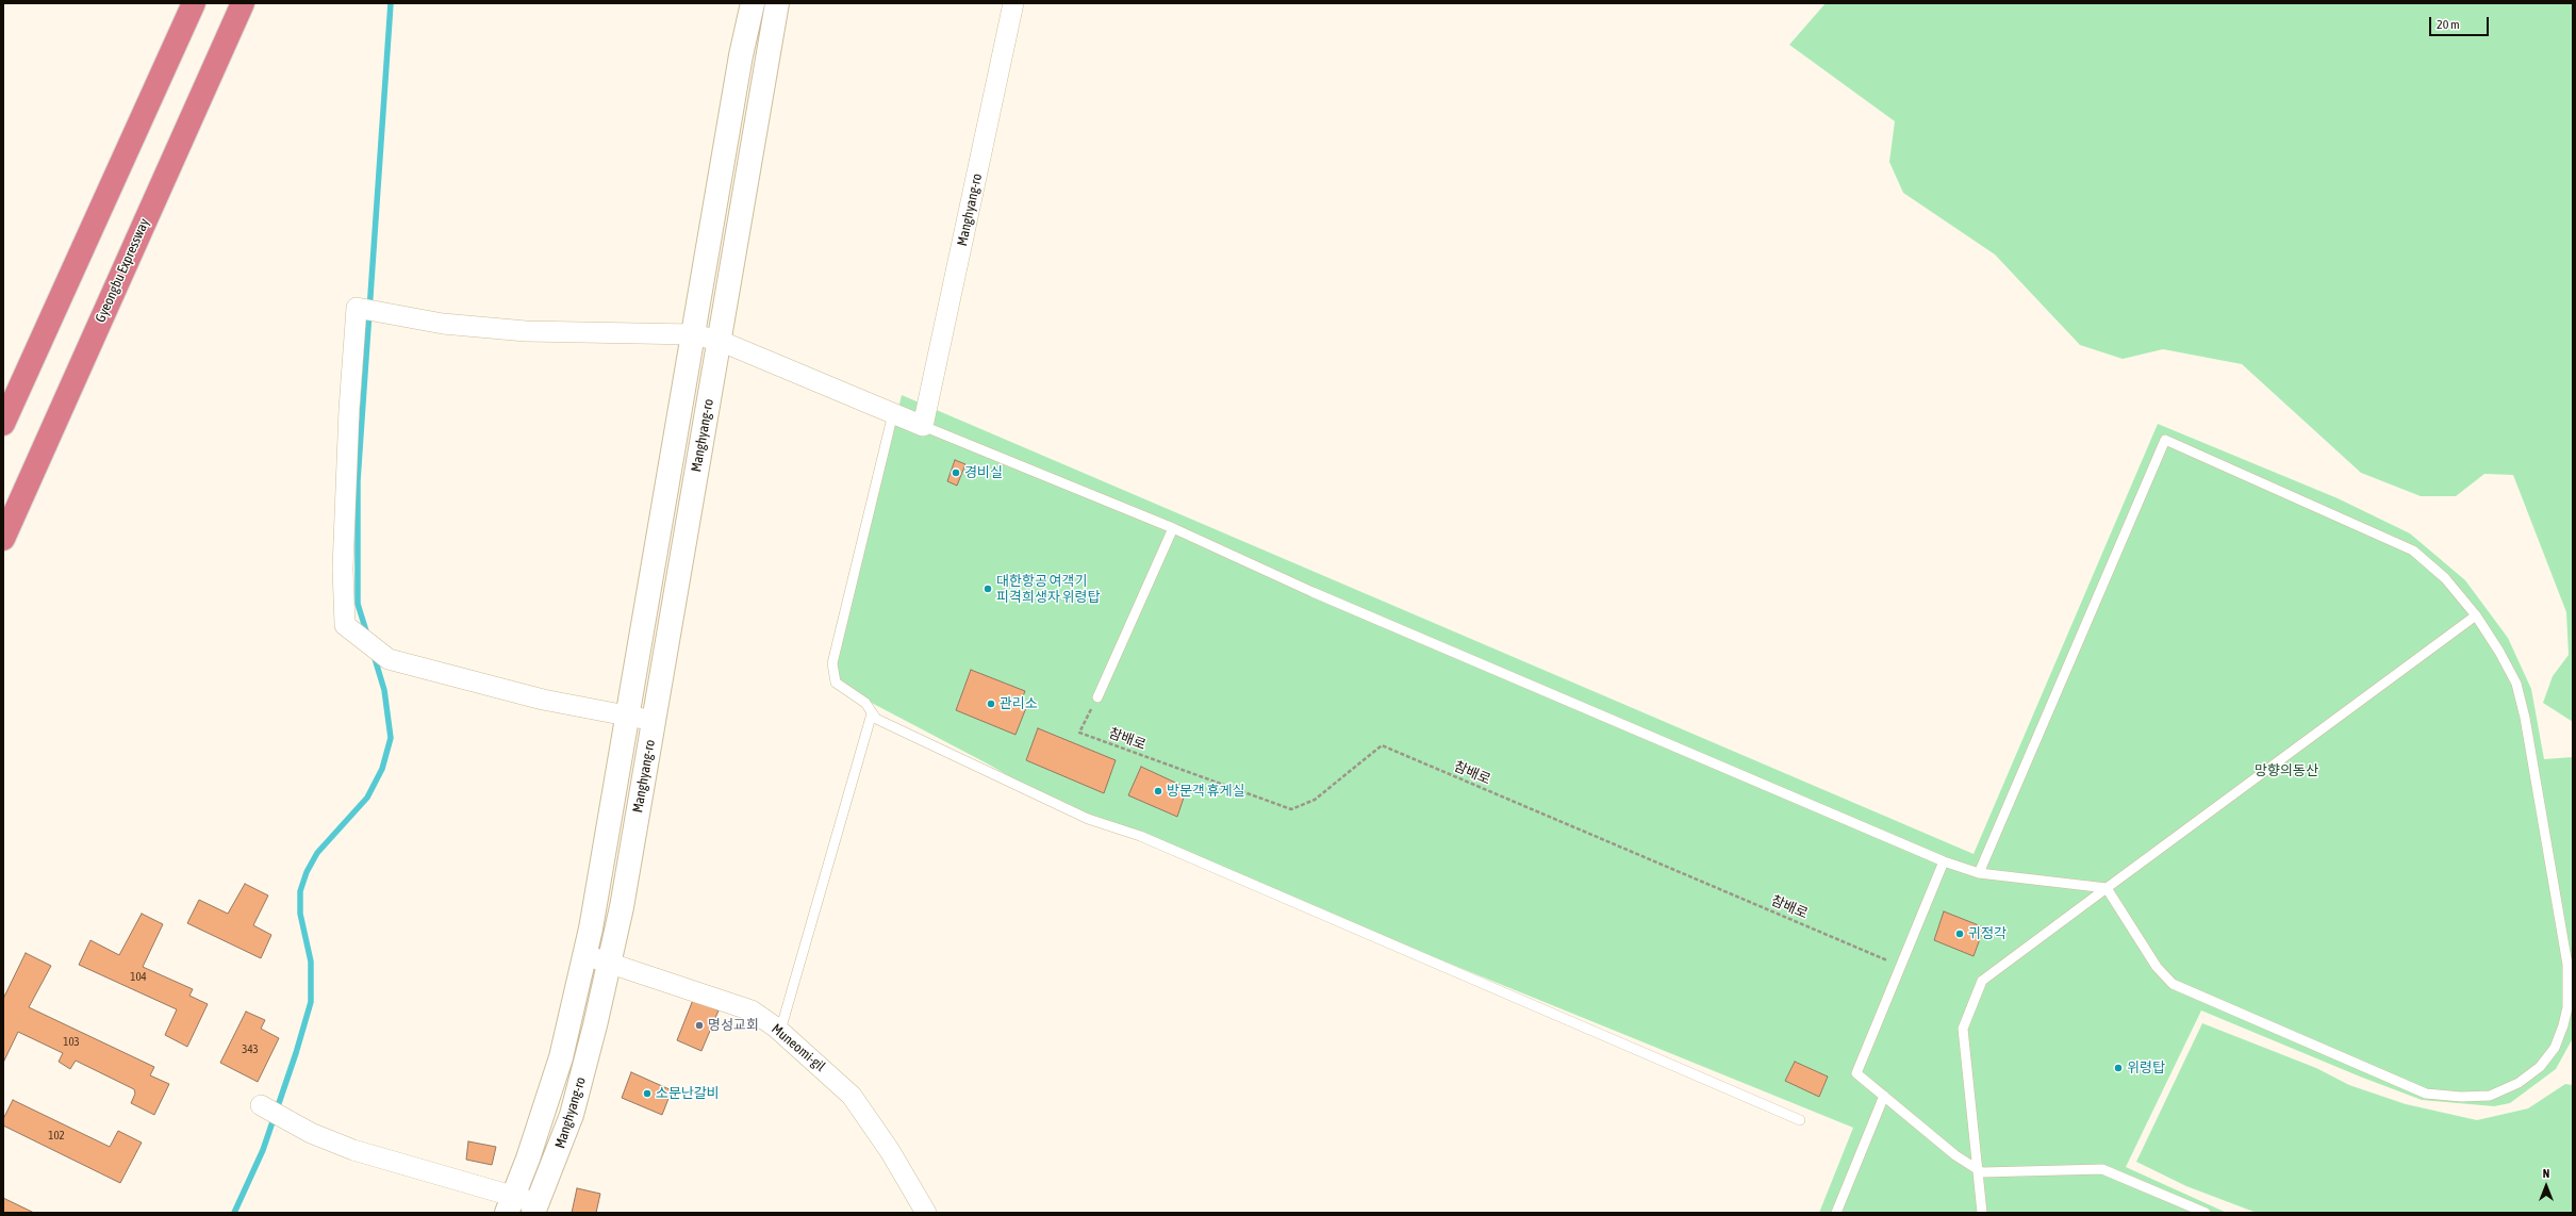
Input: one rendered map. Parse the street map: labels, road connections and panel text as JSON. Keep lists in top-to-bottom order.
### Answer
{
  "streets": {
    "highway": ["Gyeongbu Expressway"],
    "main road": ["Manghyang-ro"],
    "street": ["Muneomi-gil"],
    "path": ["참배로"]
  },
  "crossings": [
    ["Manghyang-ro", "Muneomi-gil"]
  ],
  "parks": ["망향의동산"],
  "places": [
    "경비실",
    "대한항공 여객기 피격희생자 위령탑",
    "관리소",
    "방문객 휴게실",
    "귀정각",
    "명성교회",
    "위령탑",
    "소문난갈비"
  ],
  "house_numbers": [
    "104",
    "103",
    "343",
    "102"
  ],
  "scale_bar": "20 m",
  "north": "top"
}
